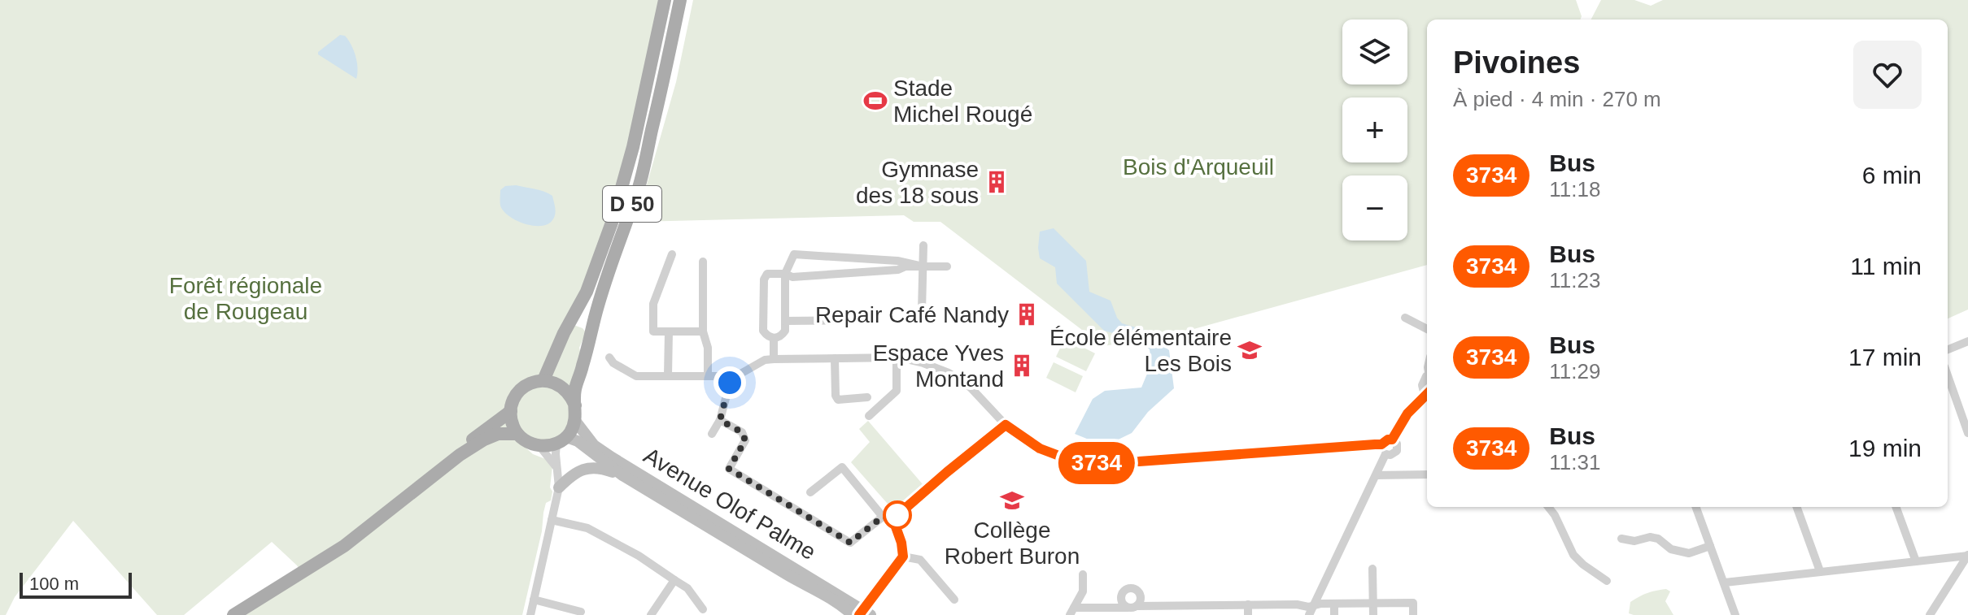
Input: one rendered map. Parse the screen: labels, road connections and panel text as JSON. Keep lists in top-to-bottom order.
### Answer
{
  "streets": {
    "main road": ["D 50", "Avenue Olof Palme"]
  },
  "crossings": [
    ["D 50", "Avenue Olof Palme"]
  ],
  "parks": ["Bois d'Arqueuil", "Forêt régionale de Rougeau"],
  "places": {
    "sports": ["Stade Michel Rougé"],
    "building": ["Gymnase des 18 sous", "Repair Café Nandy", "Espace Yves Montand"],
    "school or university": ["École élémentaire Les Bois", "Collège Robert Buron"]
  },
  "lines": ["bus line 3734"],
  "scale_bar": "100 m",
  "page": {
    "on_map": "3734",
    "map_buttons": ["+", "−"],
    "heading": ["Pivoines", "À pied · 4 min · 270 m"],
    "list": [
      {
        "mark": "3734",
        "name": "Bus",
        "note": "11:18",
        "value": "6 min"
      },
      {
        "mark": "3734",
        "name": "Bus",
        "note": "11:23",
        "value": "11 min"
      },
      {
        "mark": "3734",
        "name": "Bus",
        "note": "11:29",
        "value": "17 min"
      },
      {
        "mark": "3734",
        "name": "Bus",
        "note": "11:31",
        "value": "19 min"
      }
    ],
    "scale": "100 m"
  }
}
